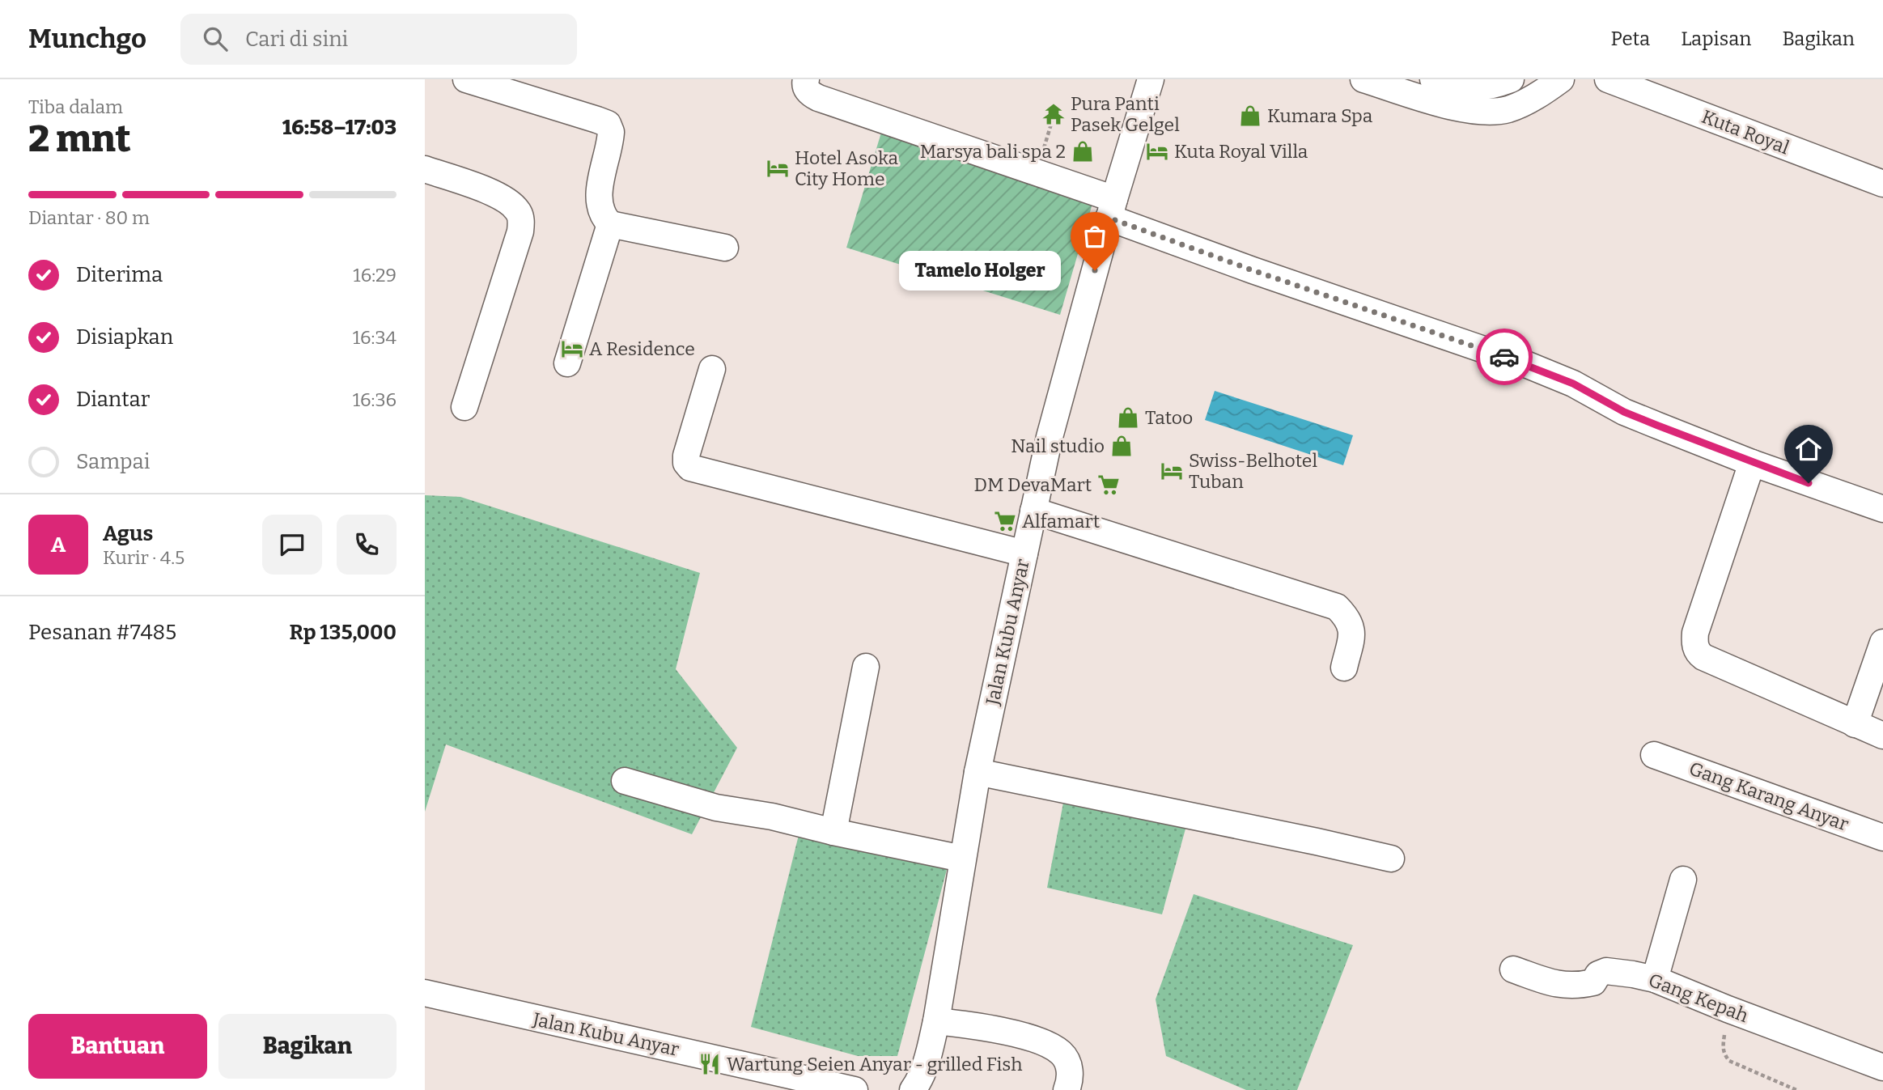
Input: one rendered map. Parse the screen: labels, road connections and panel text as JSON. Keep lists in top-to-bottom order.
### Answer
{
  "streets": {
    "street": [
      "Kuta Royal",
      "Jalan Kubu Anyar",
      "Gang Karang Anyar",
      "Gang Kepah"
    ]
  },
  "places": {
    "temple": ["Pura Panti Pasek Gelgel"],
    "shop": [
      "Kumara Spa",
      "Marsya bali spa 2",
      "Tatoo",
      "Nail studio"
    ],
    "hotel": [
      "Kuta Royal Villa",
      "Hotel Asoka City Home",
      "A Residence",
      "Swiss-Belhotel Tuban"
    ],
    "other": ["Tamelo Holger"],
    "supermarket": ["DM DevaMart", "Alfamart"],
    "restaurant": ["Wartung Seien Anyar - grilled Fish"]
  },
  "page": {
    "header": "Munchgo",
    "search": "Cari di sini",
    "nav": ["Peta", "Lapisan", "Bagikan"],
    "heading": ["2 mnt", "Tiba dalam", "16:58–17:03"],
    "panel": [
      "Agus",
      "Kurir · 4.5",
      "Pesanan #7485",
      "Rp 135,000"
    ],
    "bar": "Diantar · 80 m",
    "list": [
      ["Diterima", "16:29"],
      ["Disiapkan", "16:34"],
      ["Diantar", "16:36"],
      "Sampai"
    ],
    "bubble": "Tamelo Holger",
    "round": "A",
    "buttons": ["Bantuan", "Bagikan"]
  }
}
